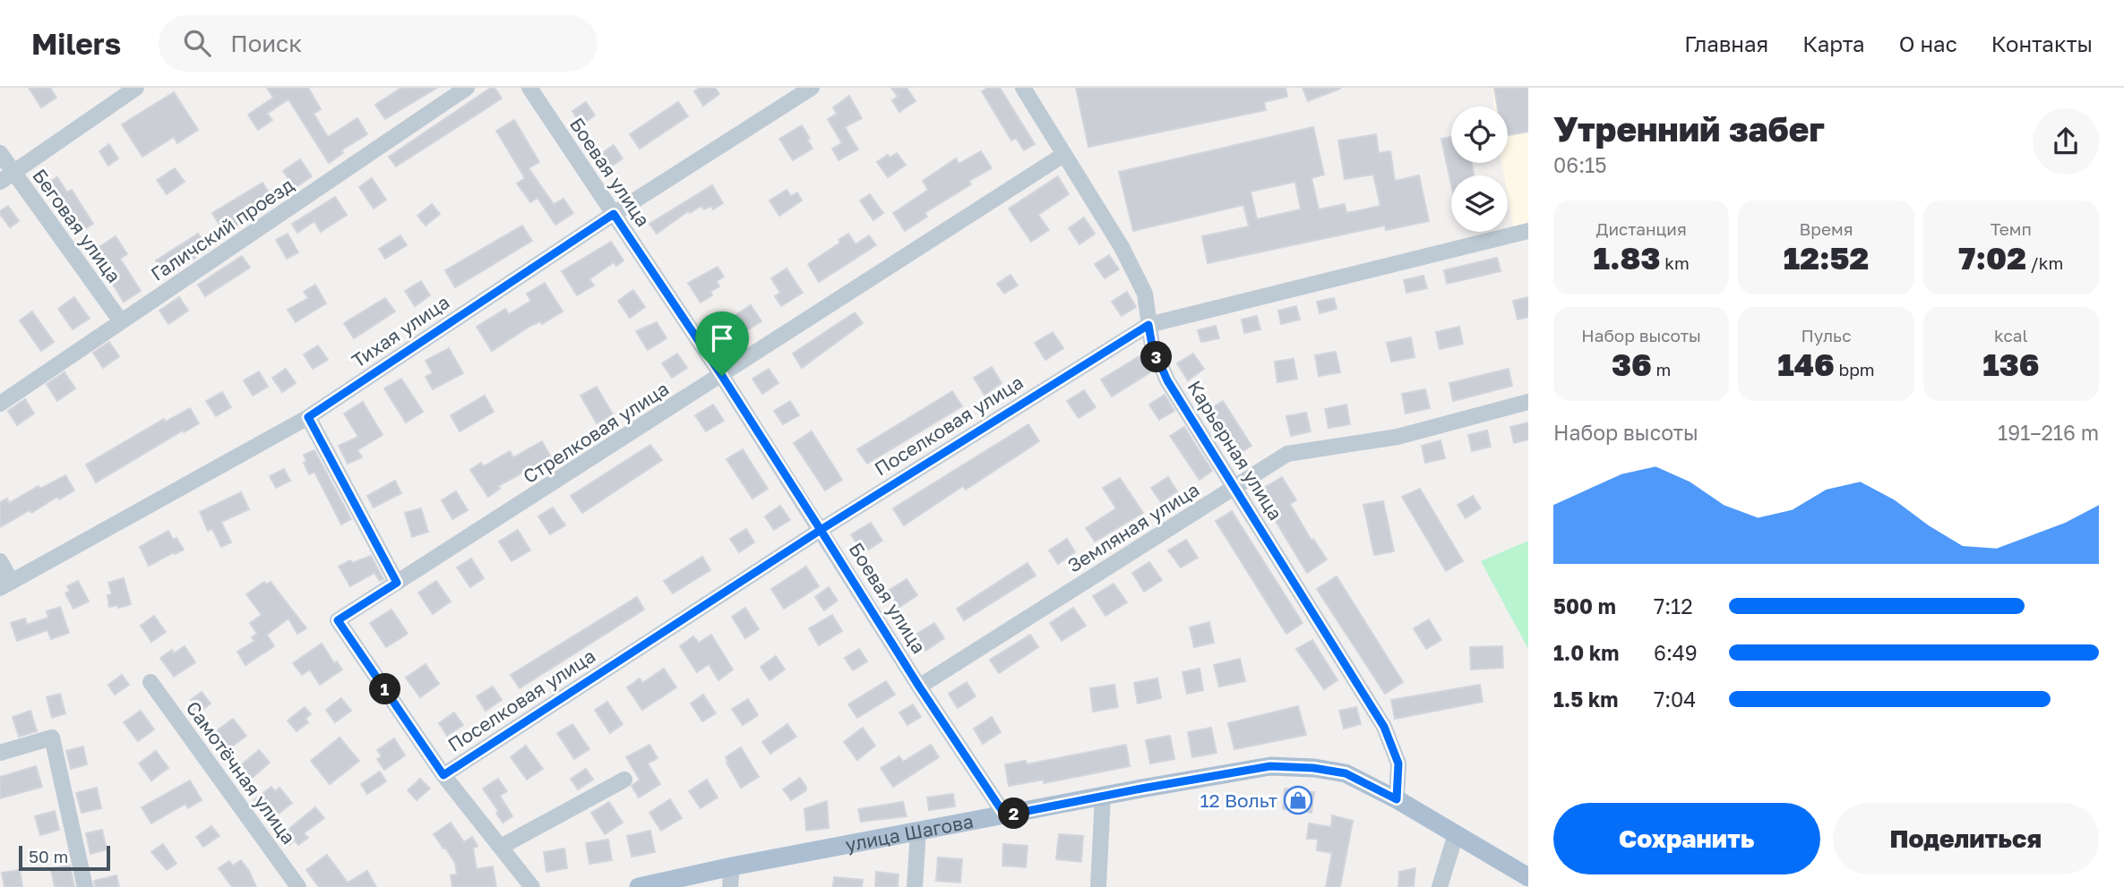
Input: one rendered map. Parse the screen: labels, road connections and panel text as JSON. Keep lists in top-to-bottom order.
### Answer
{
  "streets": {
    "main road": ["улица Шагова"],
    "street": [
      "Боевая улица",
      "Беговая улица",
      "Галичский проезд",
      "Тихая улица",
      "Поселковая улица",
      "Стрелковая улица",
      "Карьерная улица",
      "Земляная улица",
      "Самотёчная улица"
    ]
  },
  "crossings": [
    ["Боевая улица", "Тихая улица"],
    ["Боевая улица", "Поселковая улица"],
    ["Боевая улица", "Стрелковая улица"],
    ["Боевая улица", "Земляная улица"],
    ["Боевая улица", "улица Шагова"],
    ["Беговая улица", "Галичский проезд"],
    ["Поселковая улица", "Стрелковая улица"],
    ["Поселковая улица", "Карьерная улица"],
    ["Стрелковая улица", "Карьерная улица"],
    ["Карьерная улица", "Земляная улица"],
    ["Карьерная улица", "улица Шагова"]
  ],
  "places": {
    "shop": ["12 Вольт"]
  },
  "scale_bar": "50 m",
  "page": {
    "header": "Milers",
    "search": "Поиск",
    "nav": [
      "Главная",
      "Карта",
      "О нас",
      "Контакты"
    ],
    "heading": ["Утренний забег", "06:15"],
    "stats": [
      ["Дистанция", "1.83 km"],
      ["Время", "12:52"],
      ["Темп", "7:02 /km"],
      ["Набор высоты", "36 m"],
      ["Пульс", "146 bpm"],
      ["kcal", "136"]
    ],
    "pins": ["3", "1", "2"],
    "chart": ["Набор высоты", "191–216 m"],
    "list": [
      {
        "name": "500 m",
        "note": "7:12"
      },
      {
        "name": "1.0 km",
        "note": "6:49"
      },
      {
        "name": "1.5 km",
        "note": "7:04"
      }
    ],
    "buttons": ["Сохранить", "Поделиться"],
    "scale": "50 m"
  }
}
